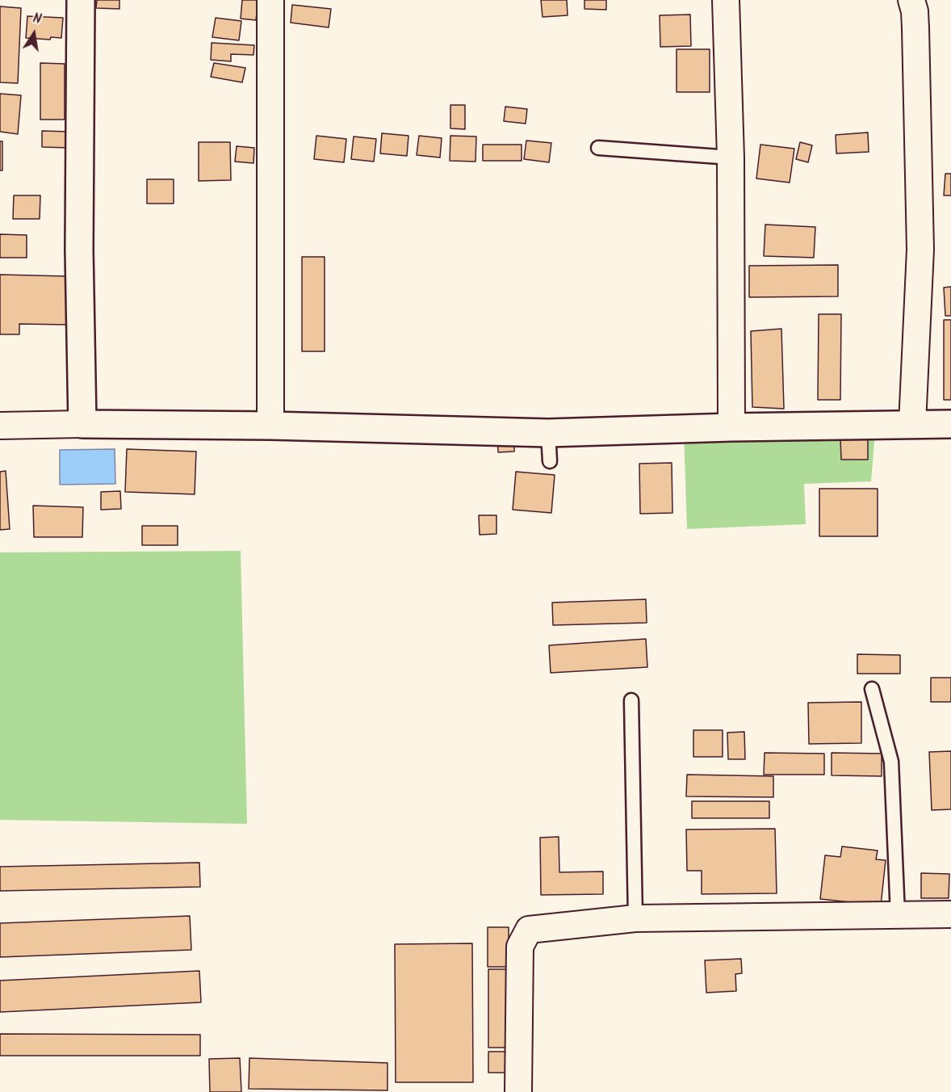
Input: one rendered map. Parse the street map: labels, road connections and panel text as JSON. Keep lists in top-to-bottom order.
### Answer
{
  "north": "top"
}
